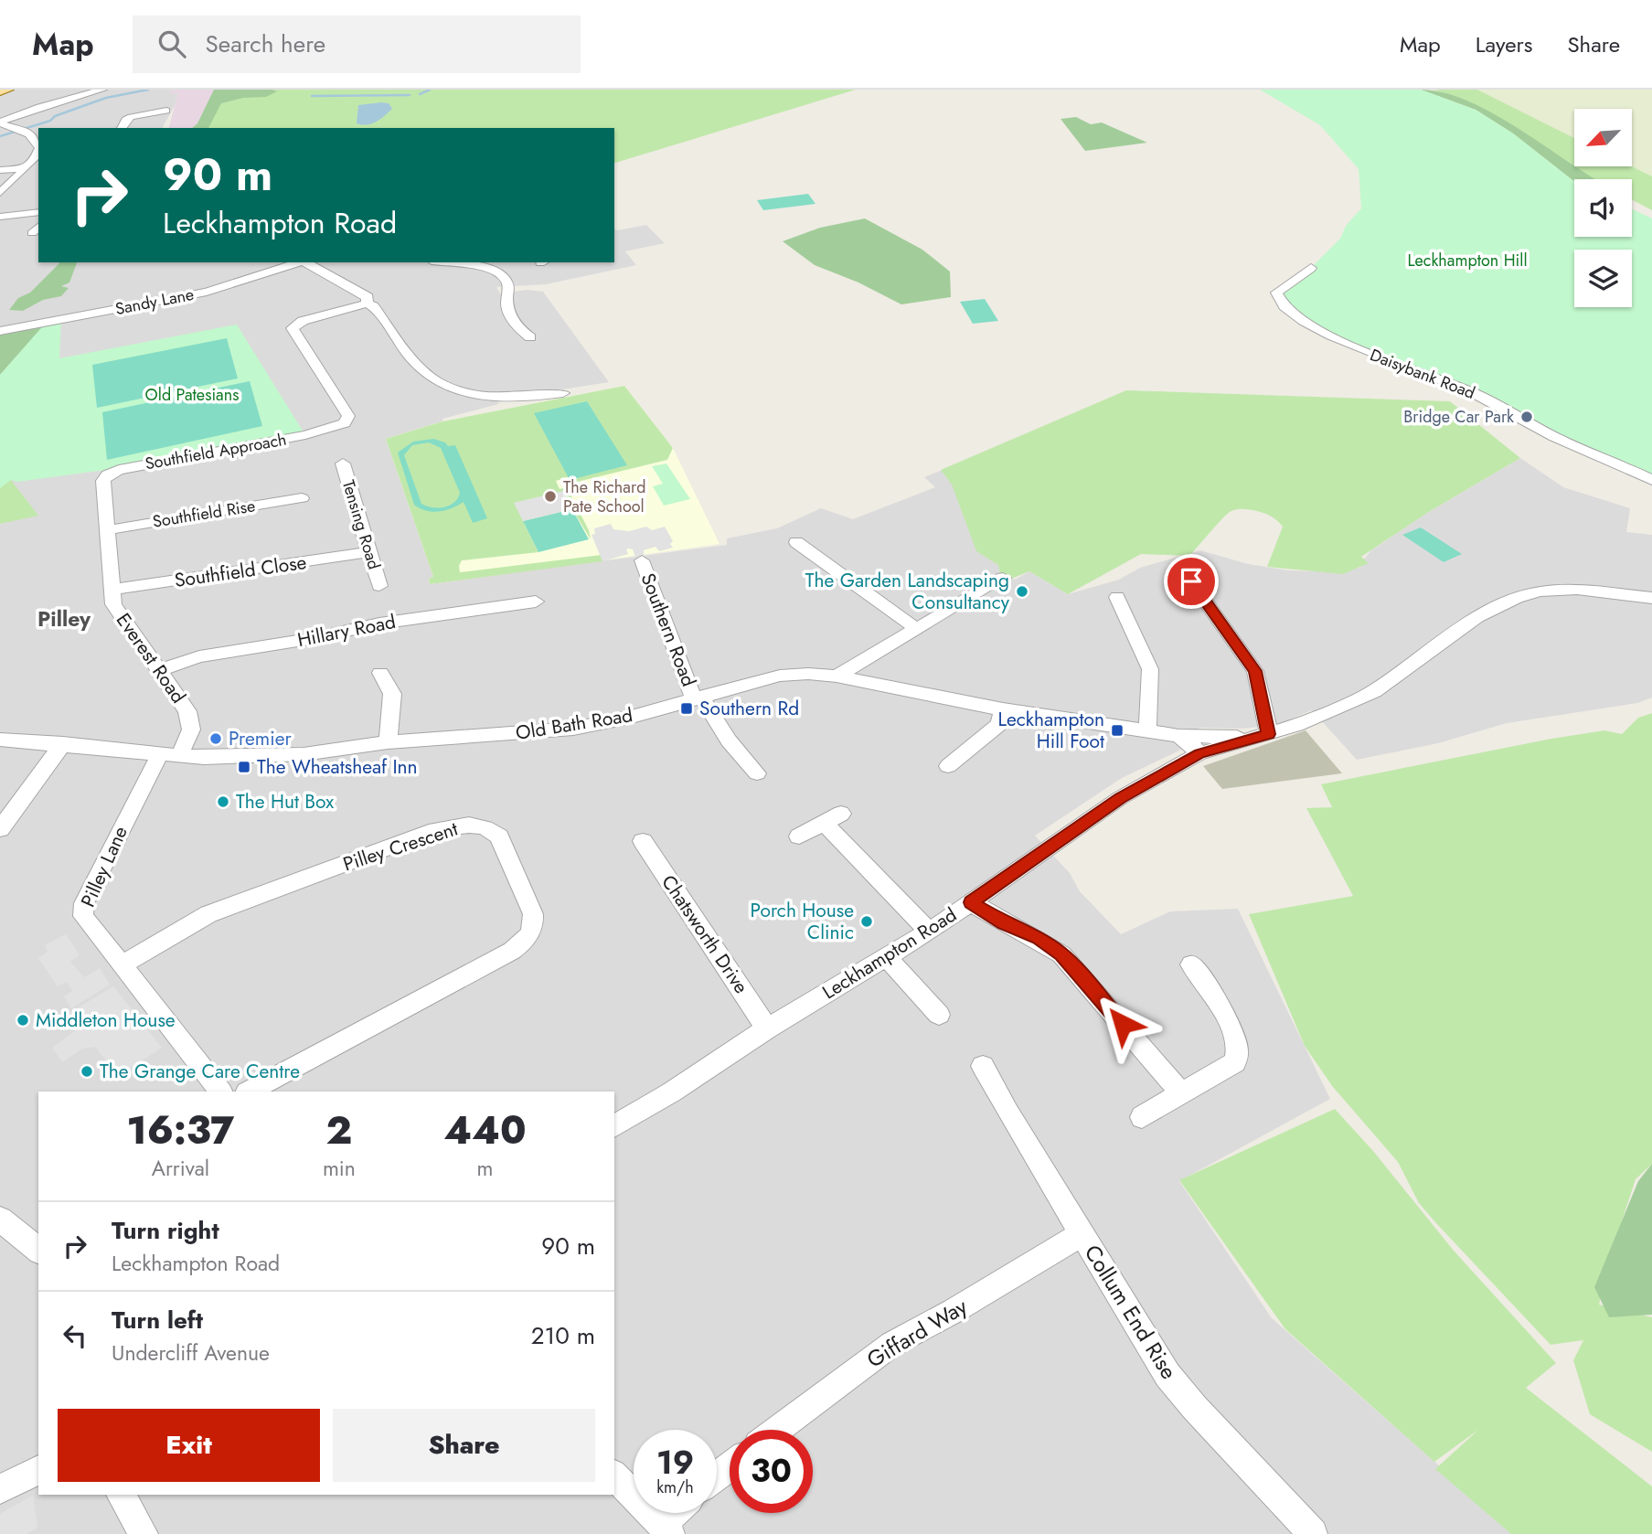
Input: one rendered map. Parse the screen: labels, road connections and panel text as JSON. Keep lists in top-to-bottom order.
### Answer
{
  "streets": {
    "street": [
      "Sandy Lane",
      "Daisybank Road",
      "Southfield Approach",
      "Southfield Rise",
      "Tensing Road",
      "Southfield Close",
      "Southern Road",
      "Hillary Road",
      "Everest Road",
      "Old Bath Road",
      "Pilley Crescent",
      "Pilley Lane",
      "Chatsworth Drive",
      "Leckhampton Road",
      "Collum End Rise",
      "Giffard Way"
    ]
  },
  "crossings": [
    ["Southfield Approach", "Everest Road"],
    ["Southfield Rise", "Everest Road"],
    ["Tensing Road", "Southfield Close"],
    ["Southfield Close", "Everest Road"],
    ["Southern Road", "Old Bath Road"],
    ["Hillary Road", "Everest Road"],
    ["Everest Road", "Old Bath Road"],
    ["Everest Road", "Pilley Lane"],
    ["Old Bath Road", "Pilley Lane"],
    ["Old Bath Road", "Leckhampton Road"],
    ["Pilley Crescent", "Pilley Lane"],
    ["Chatsworth Drive", "Leckhampton Road"],
    ["Collum End Rise", "Giffard Way"]
  ],
  "districts": ["Pilley"],
  "parks": ["Leckhampton Hill", "Old Patesians"],
  "places": {
    "other": [
      "Bridge Car Park",
      "The Richard Pate School",
      "The Garden Landscaping Consultancy",
      "Premier",
      "The Hut Box",
      "Porch House Clinic",
      "Middleton House",
      "The Grange Care Centre"
    ],
    "transit": ["Southern Rd", "Leckhampton Hill Foot", "The Wheatsheaf Inn"]
  },
  "north": "bottom left",
  "page": {
    "header": "Map",
    "search": "Search here",
    "nav": ["Map", "Layers", "Share"],
    "turn": ["90 m", "Leckhampton Road"],
    "eta": [
      "16:37",
      "Arrival",
      "2",
      "min",
      "440",
      "m"
    ],
    "list": [
      {
        "name": "Turn right",
        "note": "Leckhampton Road",
        "value": "90 m"
      },
      {
        "name": "Turn left",
        "note": "Undercliff Avenue",
        "value": "210 m"
      }
    ],
    "buttons": ["Exit", "Share"],
    "speed": "19 km/h",
    "limit": "30"
  }
}
